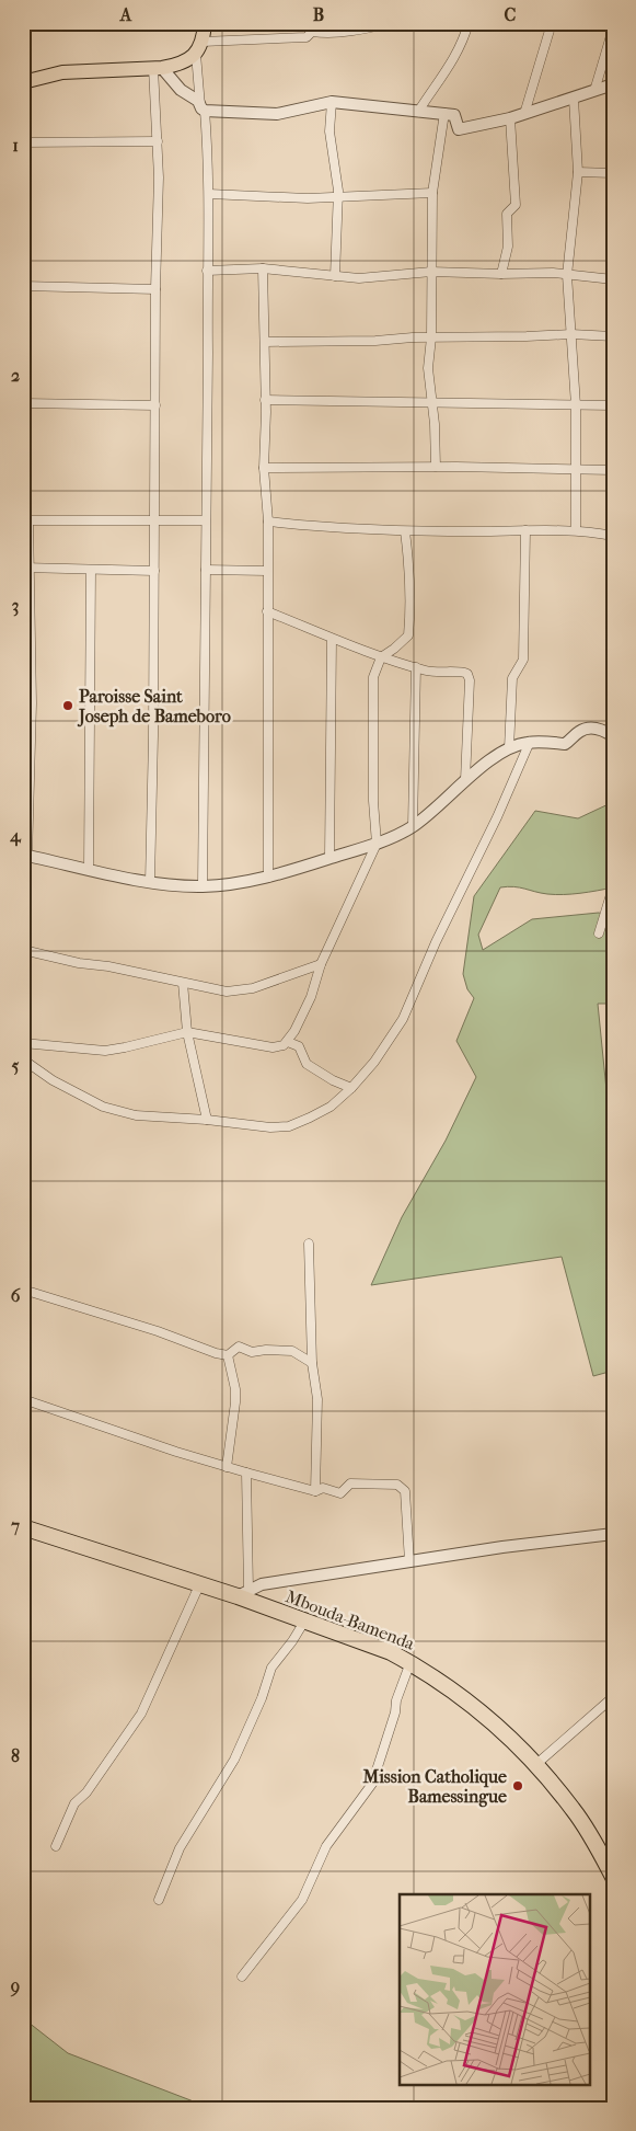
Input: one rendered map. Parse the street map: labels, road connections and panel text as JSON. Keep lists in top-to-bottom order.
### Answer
{
  "streets": {
    "highway": ["Mbouda-Bamenda"]
  },
  "places": ["Paroisse Saint Joseph de Bameboro", "Mission Catholique Bamessingue"],
  "grid": {
    "columns": ["A", "B", "C"],
    "rows": [
      "1",
      "2",
      "3",
      "4",
      "5",
      "6",
      "7",
      "8",
      "9"
    ]
  }
}
